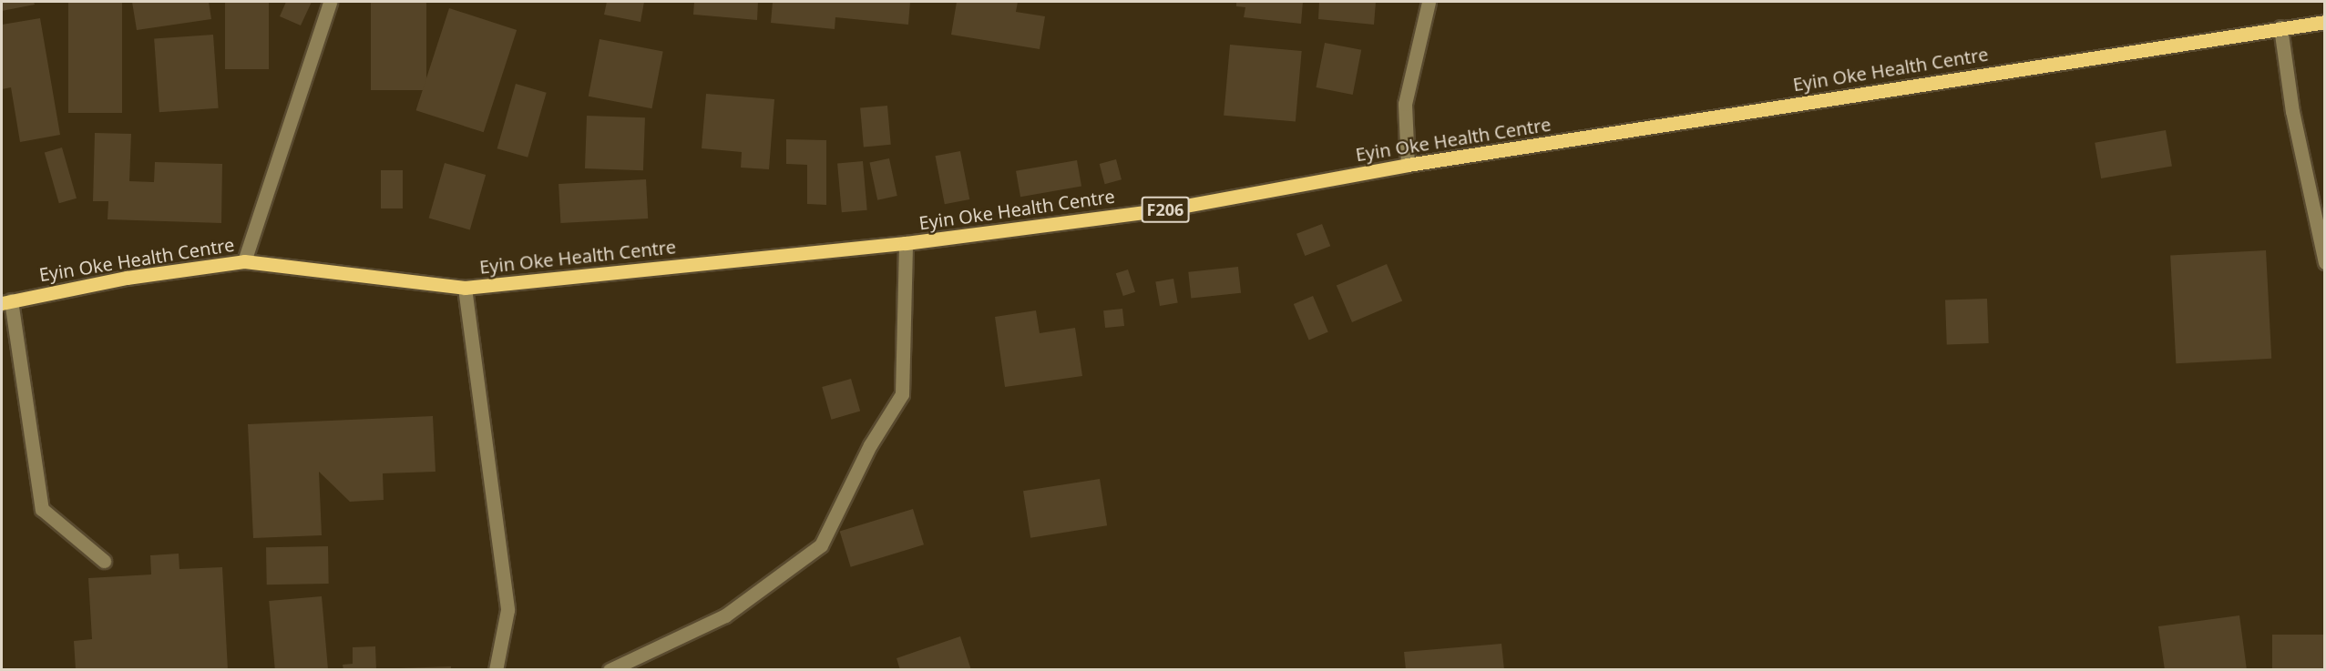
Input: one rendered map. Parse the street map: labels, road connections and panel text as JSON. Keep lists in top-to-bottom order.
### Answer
{
  "streets": {
    "main road": ["Eyin Oke Health Centre", "F206"]
  }
}
